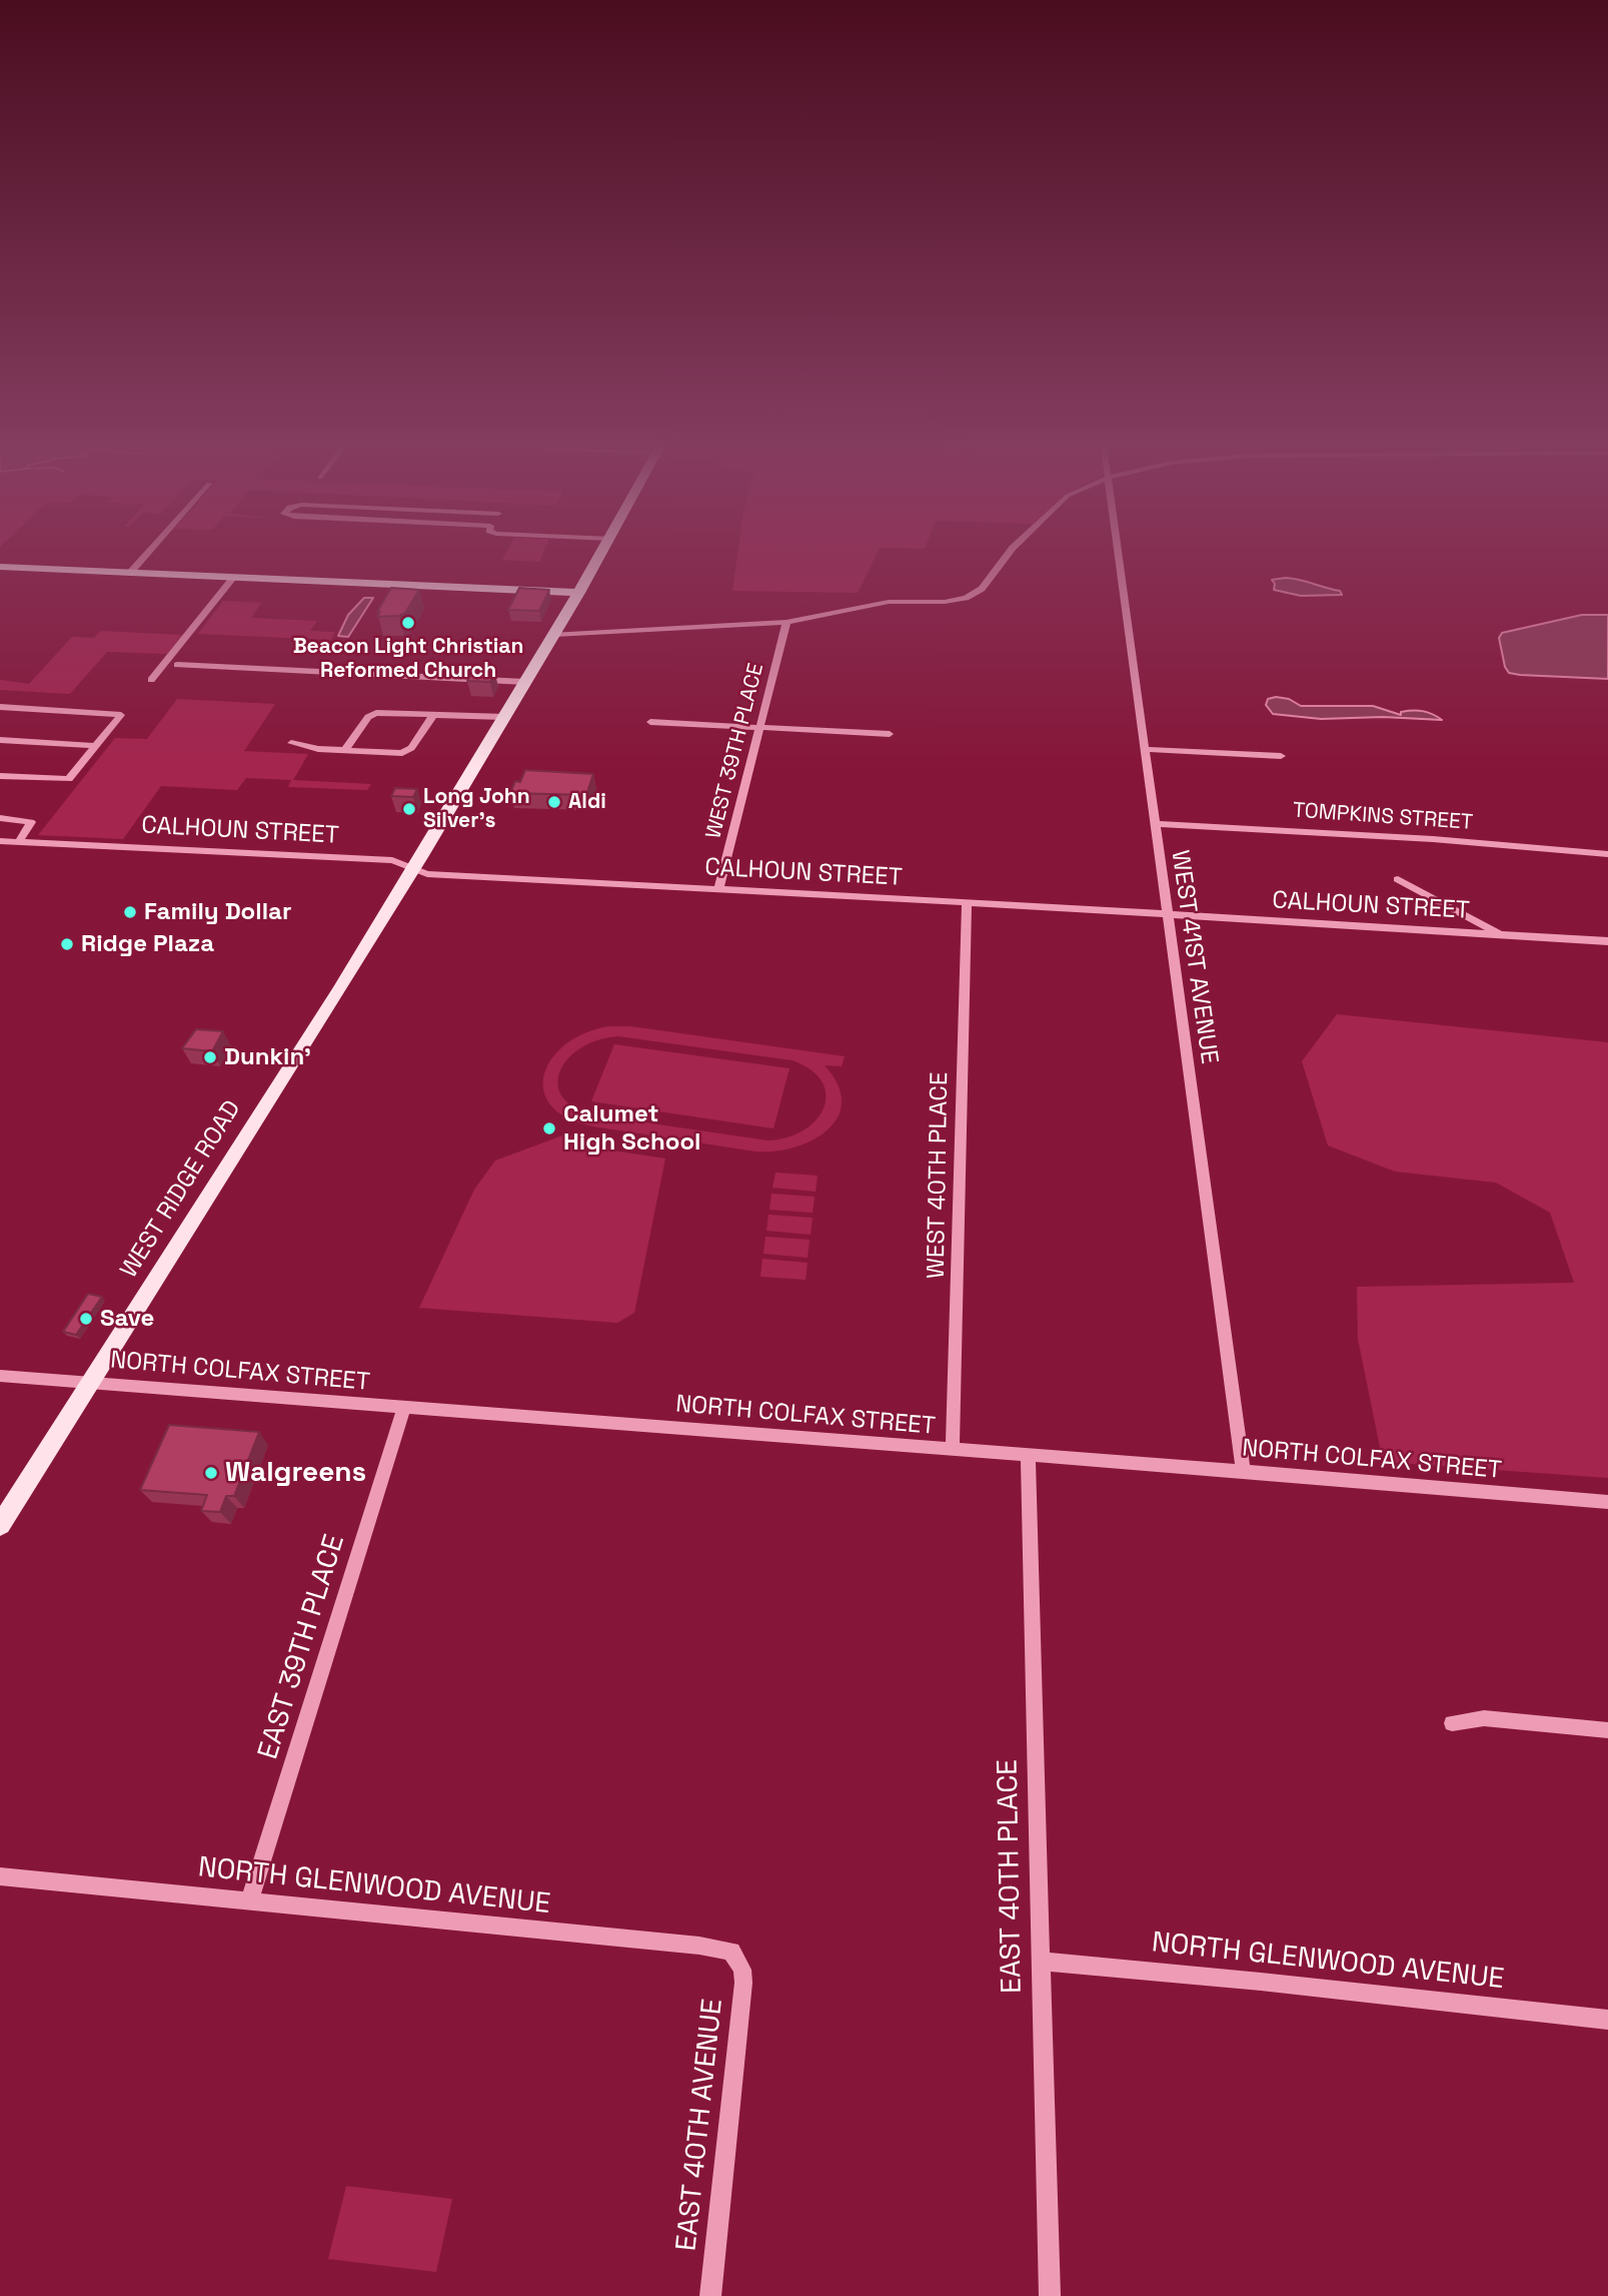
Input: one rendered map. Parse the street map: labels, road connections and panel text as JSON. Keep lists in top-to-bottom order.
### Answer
{
  "streets": {
    "main road": ["WEST RIDGE ROAD"],
    "street": [
      "WEST 39TH PLACE",
      "TOMPKINS STREET",
      "CALHOUN STREET",
      "WEST 41ST AVENUE",
      "WEST 40TH PLACE",
      "NORTH COLFAX STREET",
      "EAST 39TH PLACE",
      "EAST 40TH PLACE",
      "NORTH GLENWOOD AVENUE",
      "EAST 40TH AVENUE"
    ]
  },
  "crossings": [
    ["WEST 39TH PLACE", "CALHOUN STREET"],
    ["TOMPKINS STREET", "WEST 41ST AVENUE"],
    ["CALHOUN STREET", "WEST 41ST AVENUE"],
    ["CALHOUN STREET", "WEST 40TH PLACE"],
    ["CALHOUN STREET", "WEST RIDGE ROAD"],
    ["WEST 41ST AVENUE", "NORTH COLFAX STREET"],
    ["WEST 40TH PLACE", "NORTH COLFAX STREET"],
    ["WEST RIDGE ROAD", "NORTH COLFAX STREET"],
    ["NORTH COLFAX STREET", "EAST 39TH PLACE"],
    ["NORTH COLFAX STREET", "EAST 40TH PLACE"],
    ["EAST 39TH PLACE", "NORTH GLENWOOD AVENUE"],
    ["EAST 40TH PLACE", "NORTH GLENWOOD AVENUE"],
    ["NORTH GLENWOOD AVENUE", "EAST 40TH AVENUE"]
  ],
  "places": [
    "Beacon Light Christian Reformed Church",
    "Aldi",
    "Long John Silver's",
    "Family Dollar",
    "Ridge Plaza",
    "Dunkin'",
    "Calumet High School",
    "Save",
    "Walgreens"
  ]
}
